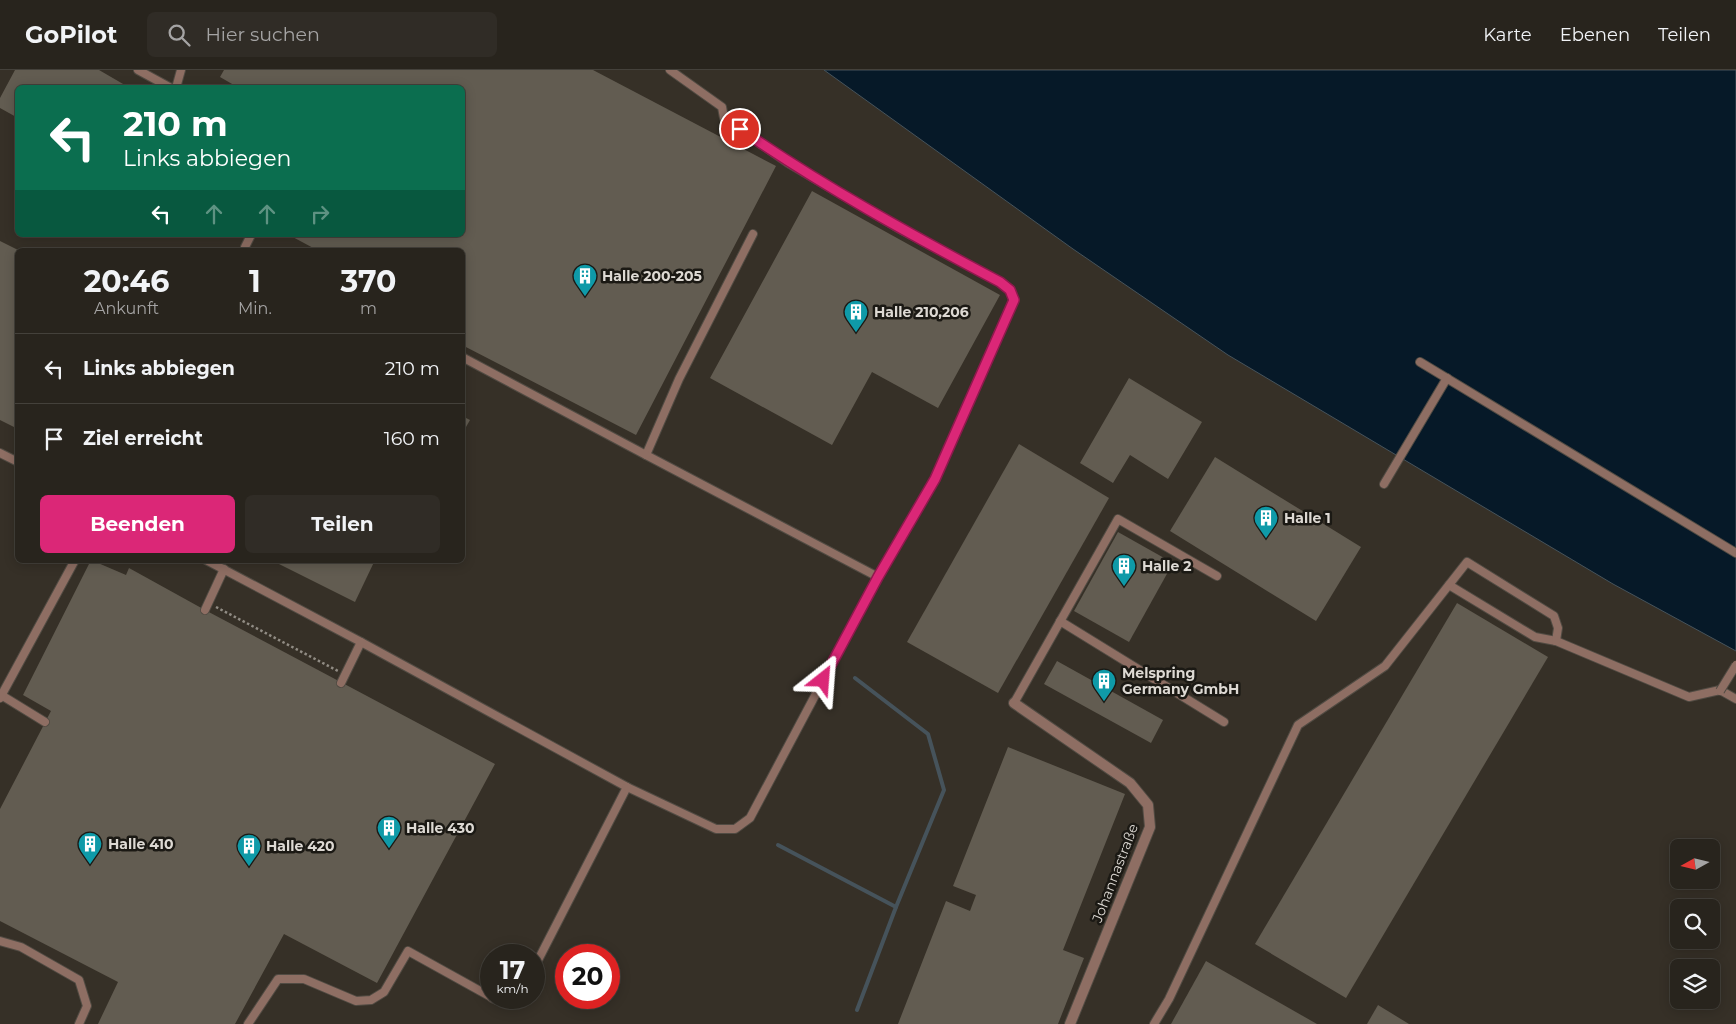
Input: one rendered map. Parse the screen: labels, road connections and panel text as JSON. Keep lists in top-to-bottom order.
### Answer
{
  "streets": {
    "street": ["Johannastraße"]
  },
  "places": {
    "building": [
      "Halle 200-205",
      "Halle 210,206",
      "Halle 1",
      "Halle 2",
      "Melspring Germany GmbH",
      "Halle 430",
      "Halle 410",
      "Halle 420"
    ]
  },
  "north": "left",
  "page": {
    "header": "GoPilot",
    "search": "Hier suchen",
    "nav": ["Karte", "Ebenen", "Teilen"],
    "turn": ["210 m", "Links abbiegen"],
    "eta": [
      "20:46",
      "Ankunft",
      "1",
      "Min.",
      "370",
      "m"
    ],
    "list": [
      {
        "name": "Links abbiegen",
        "value": "210 m"
      },
      {
        "name": "Ziel erreicht",
        "value": "160 m"
      }
    ],
    "buttons": ["Beenden", "Teilen"],
    "speed": "17 km/h",
    "limit": "20"
  }
}
